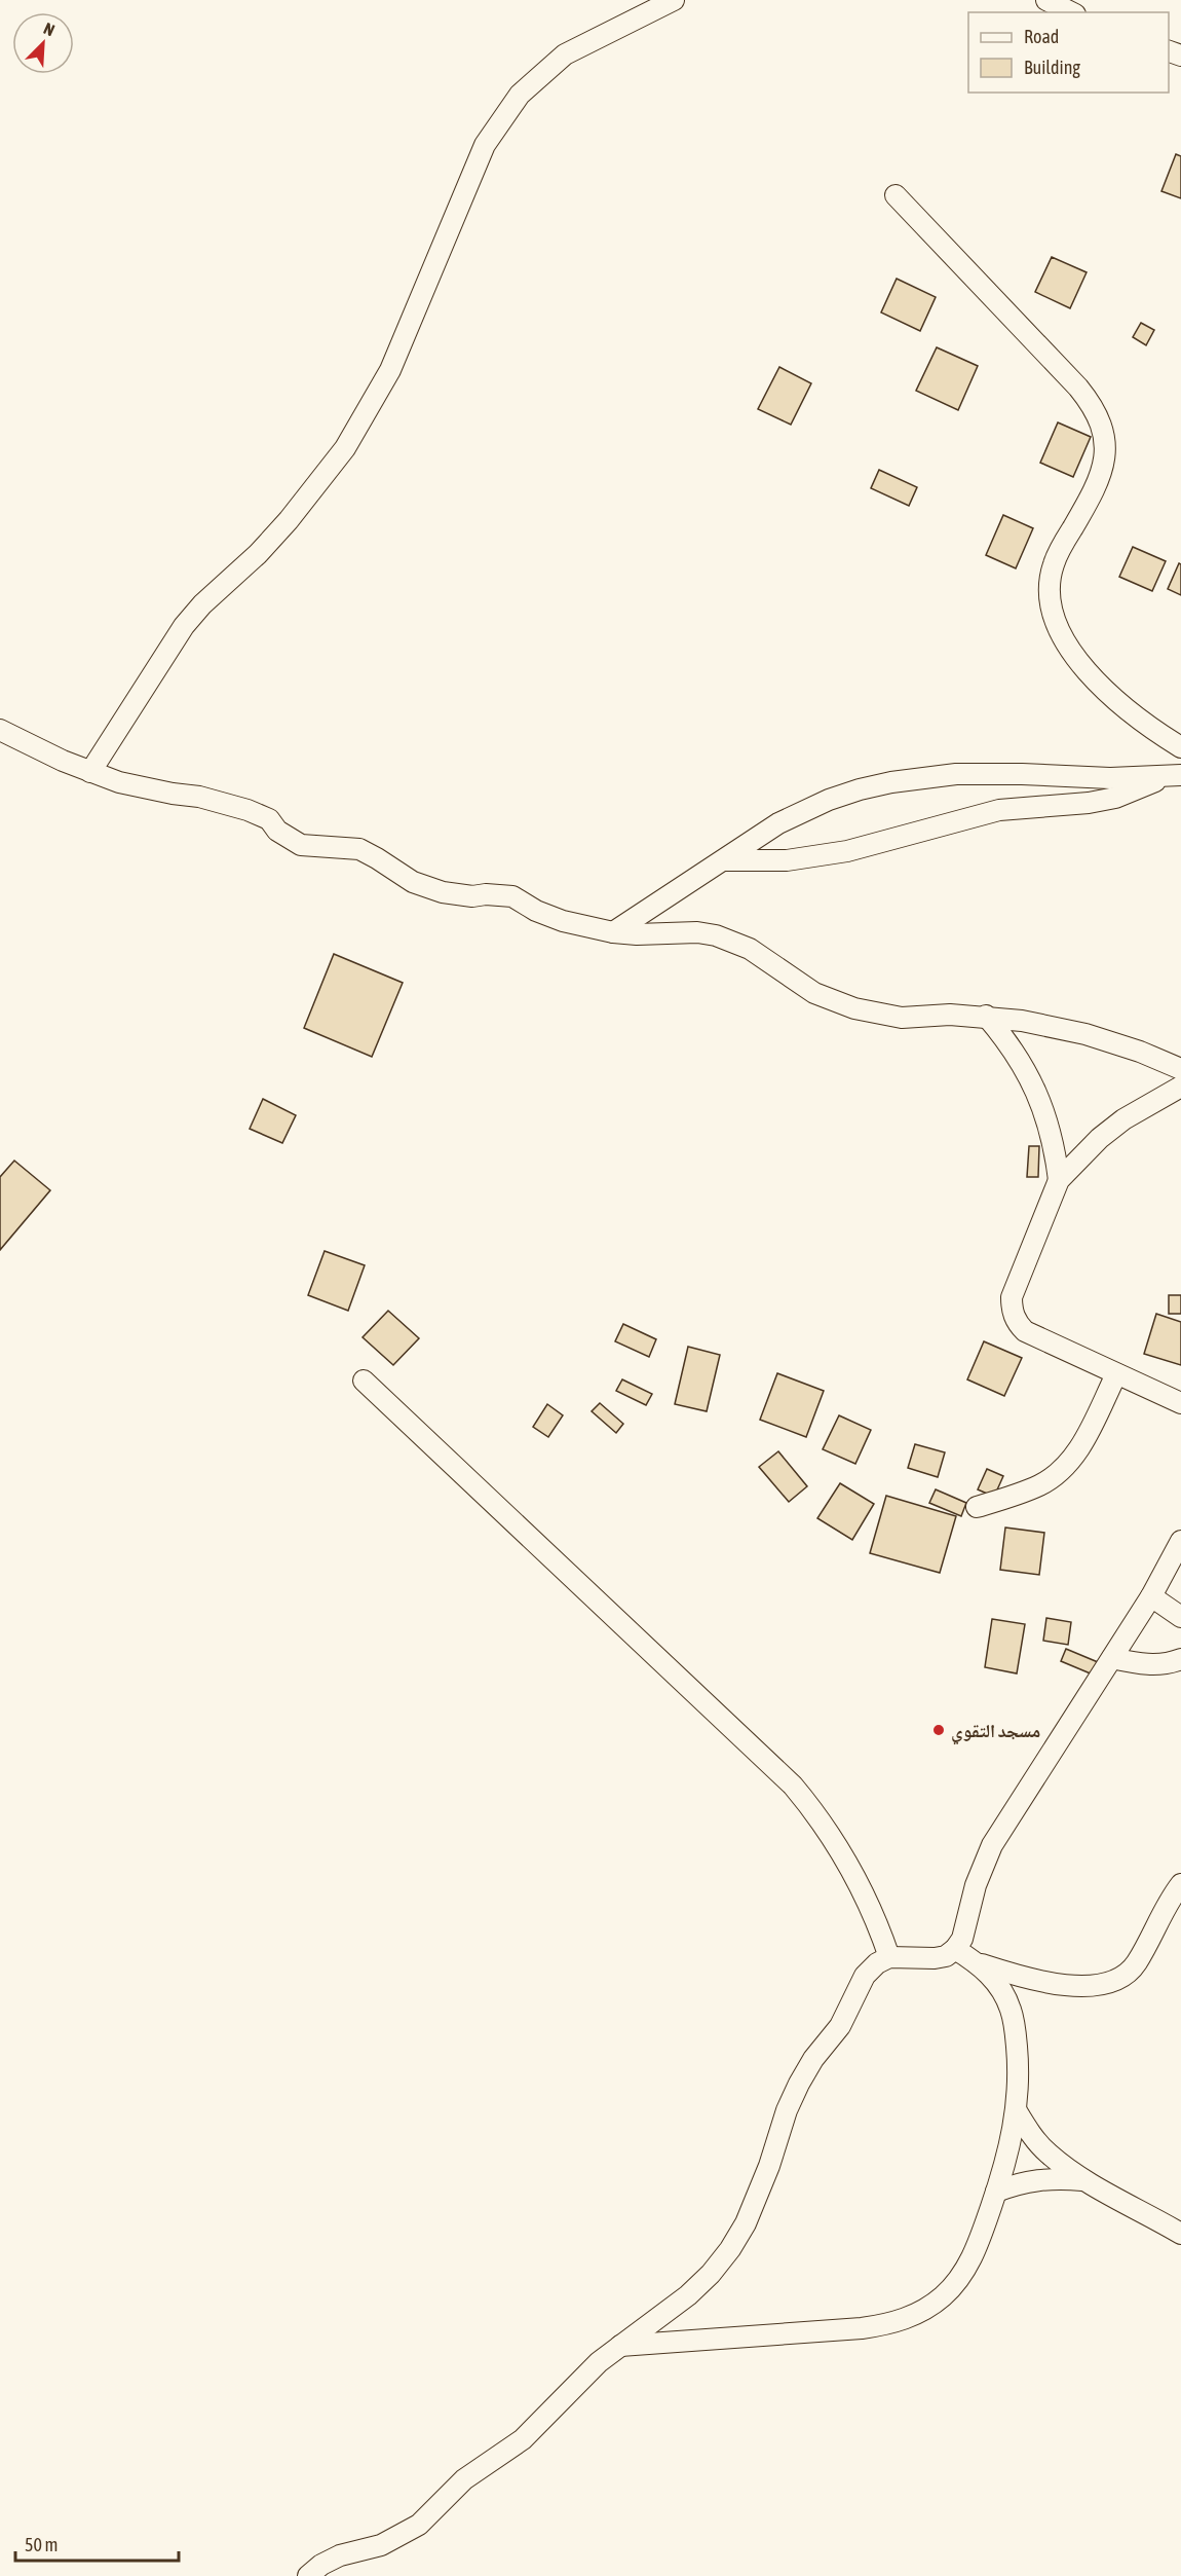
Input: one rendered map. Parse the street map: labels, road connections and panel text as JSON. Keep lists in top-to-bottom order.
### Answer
{
  "places": ["مسجد التقوي"],
  "legend": ["Road", "Building"],
  "scale_bar": "50 m",
  "north": "top right"
}
